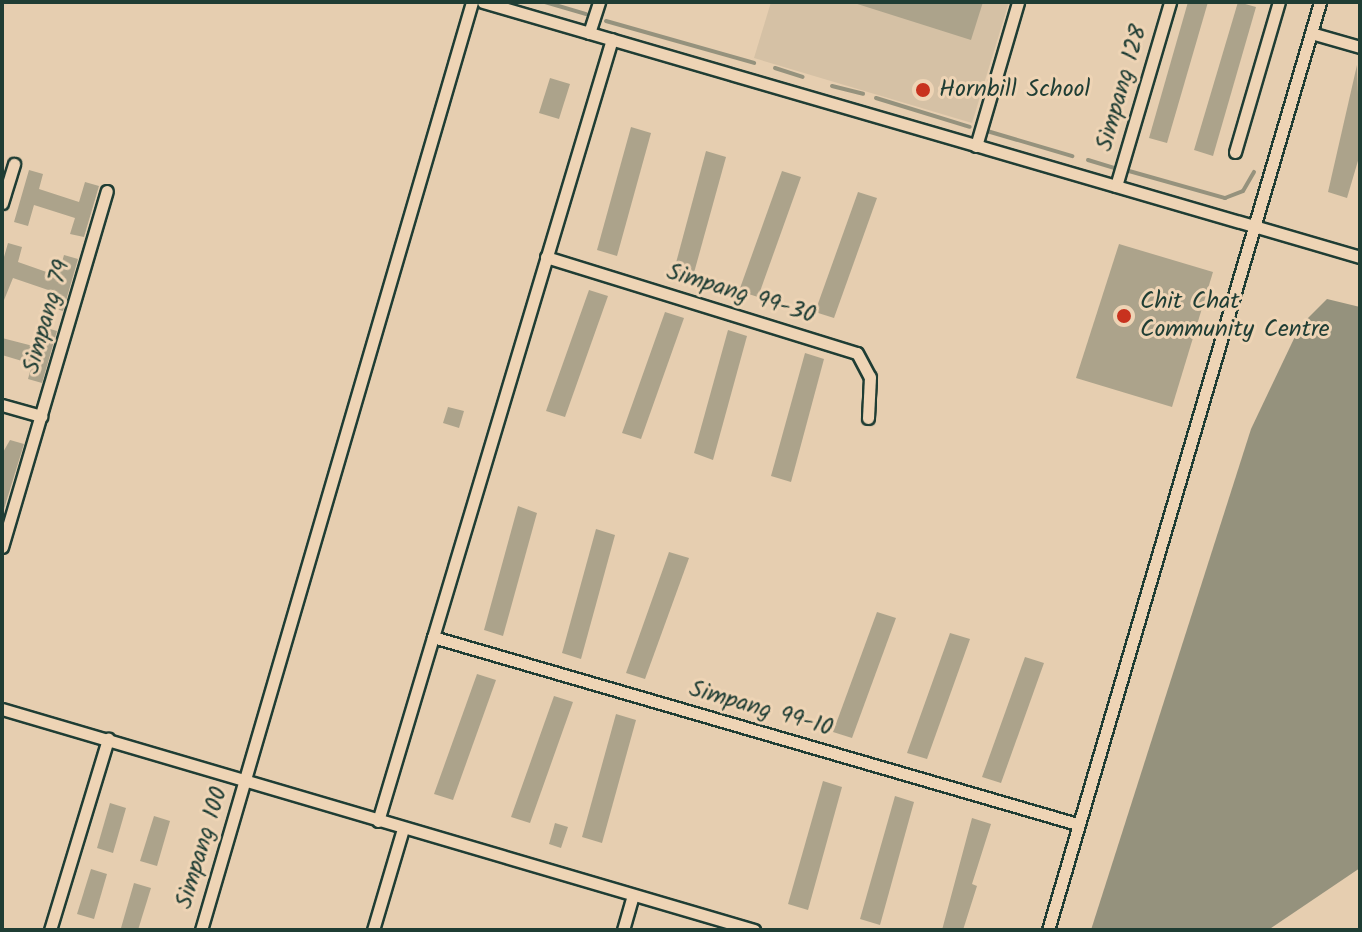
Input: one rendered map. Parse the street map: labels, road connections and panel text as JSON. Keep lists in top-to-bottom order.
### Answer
{
  "streets": {
    "street": [
      "Simpang 128",
      "Simpang 99-30",
      "Simpang 79",
      "Simpang 99-10",
      "Simpang 100"
    ]
  },
  "places": ["Hornbill School", "Chit Chat Community Centre"]
}
